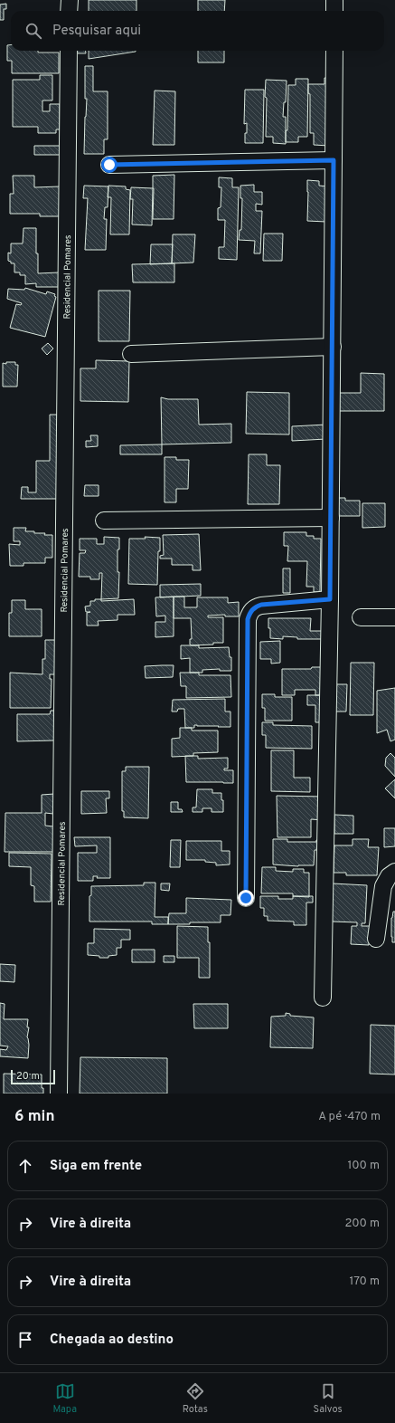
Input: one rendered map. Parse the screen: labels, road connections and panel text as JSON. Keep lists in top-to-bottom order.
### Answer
{
  "streets": {
    "street": ["Residencial Pomares"]
  },
  "scale_bar": "20 m",
  "page": {
    "search": "Pesquisar aqui",
    "scale": "20 m",
    "heading": ["6 min", "A pé · 470 m"],
    "list": [
      ["Siga em frente", "100 m"],
      ["Vire à direita", "200 m"],
      ["Vire à direita", "170 m"],
      "Chegada ao destino"
    ],
    "nav": ["Mapa", "Rotas", "Salvos"]
  }
}
